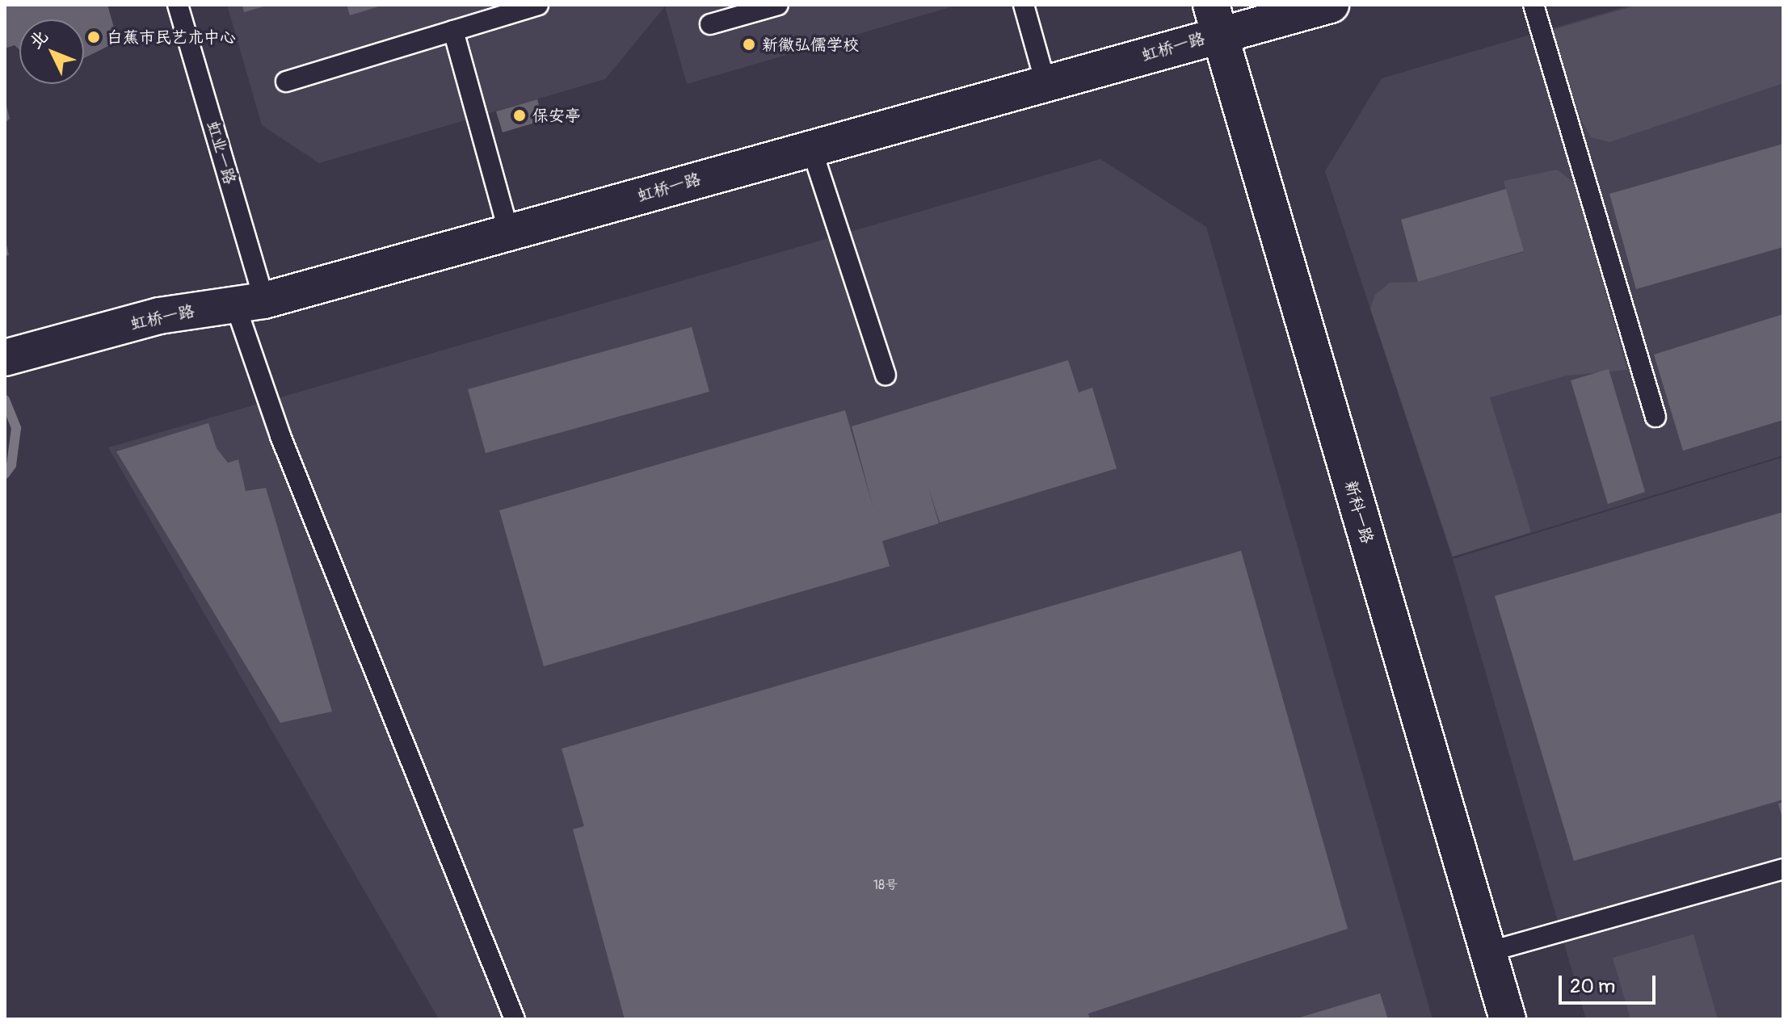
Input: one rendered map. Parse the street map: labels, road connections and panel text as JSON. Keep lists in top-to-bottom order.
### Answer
{
  "streets": {
    "street": ["虹桥一路", "新科一路"],
    "lane": ["虹业一路"]
  },
  "crossings": [
    ["虹桥一路", "虹业一路"],
    ["虹桥一路", "新科一路"]
  ],
  "places": ["白蕉市民艺术中心", "新徽弘儒学校", "保安亭"],
  "house_numbers": ["18号"],
  "scale_bar": "20 m",
  "north": "top left"
}
